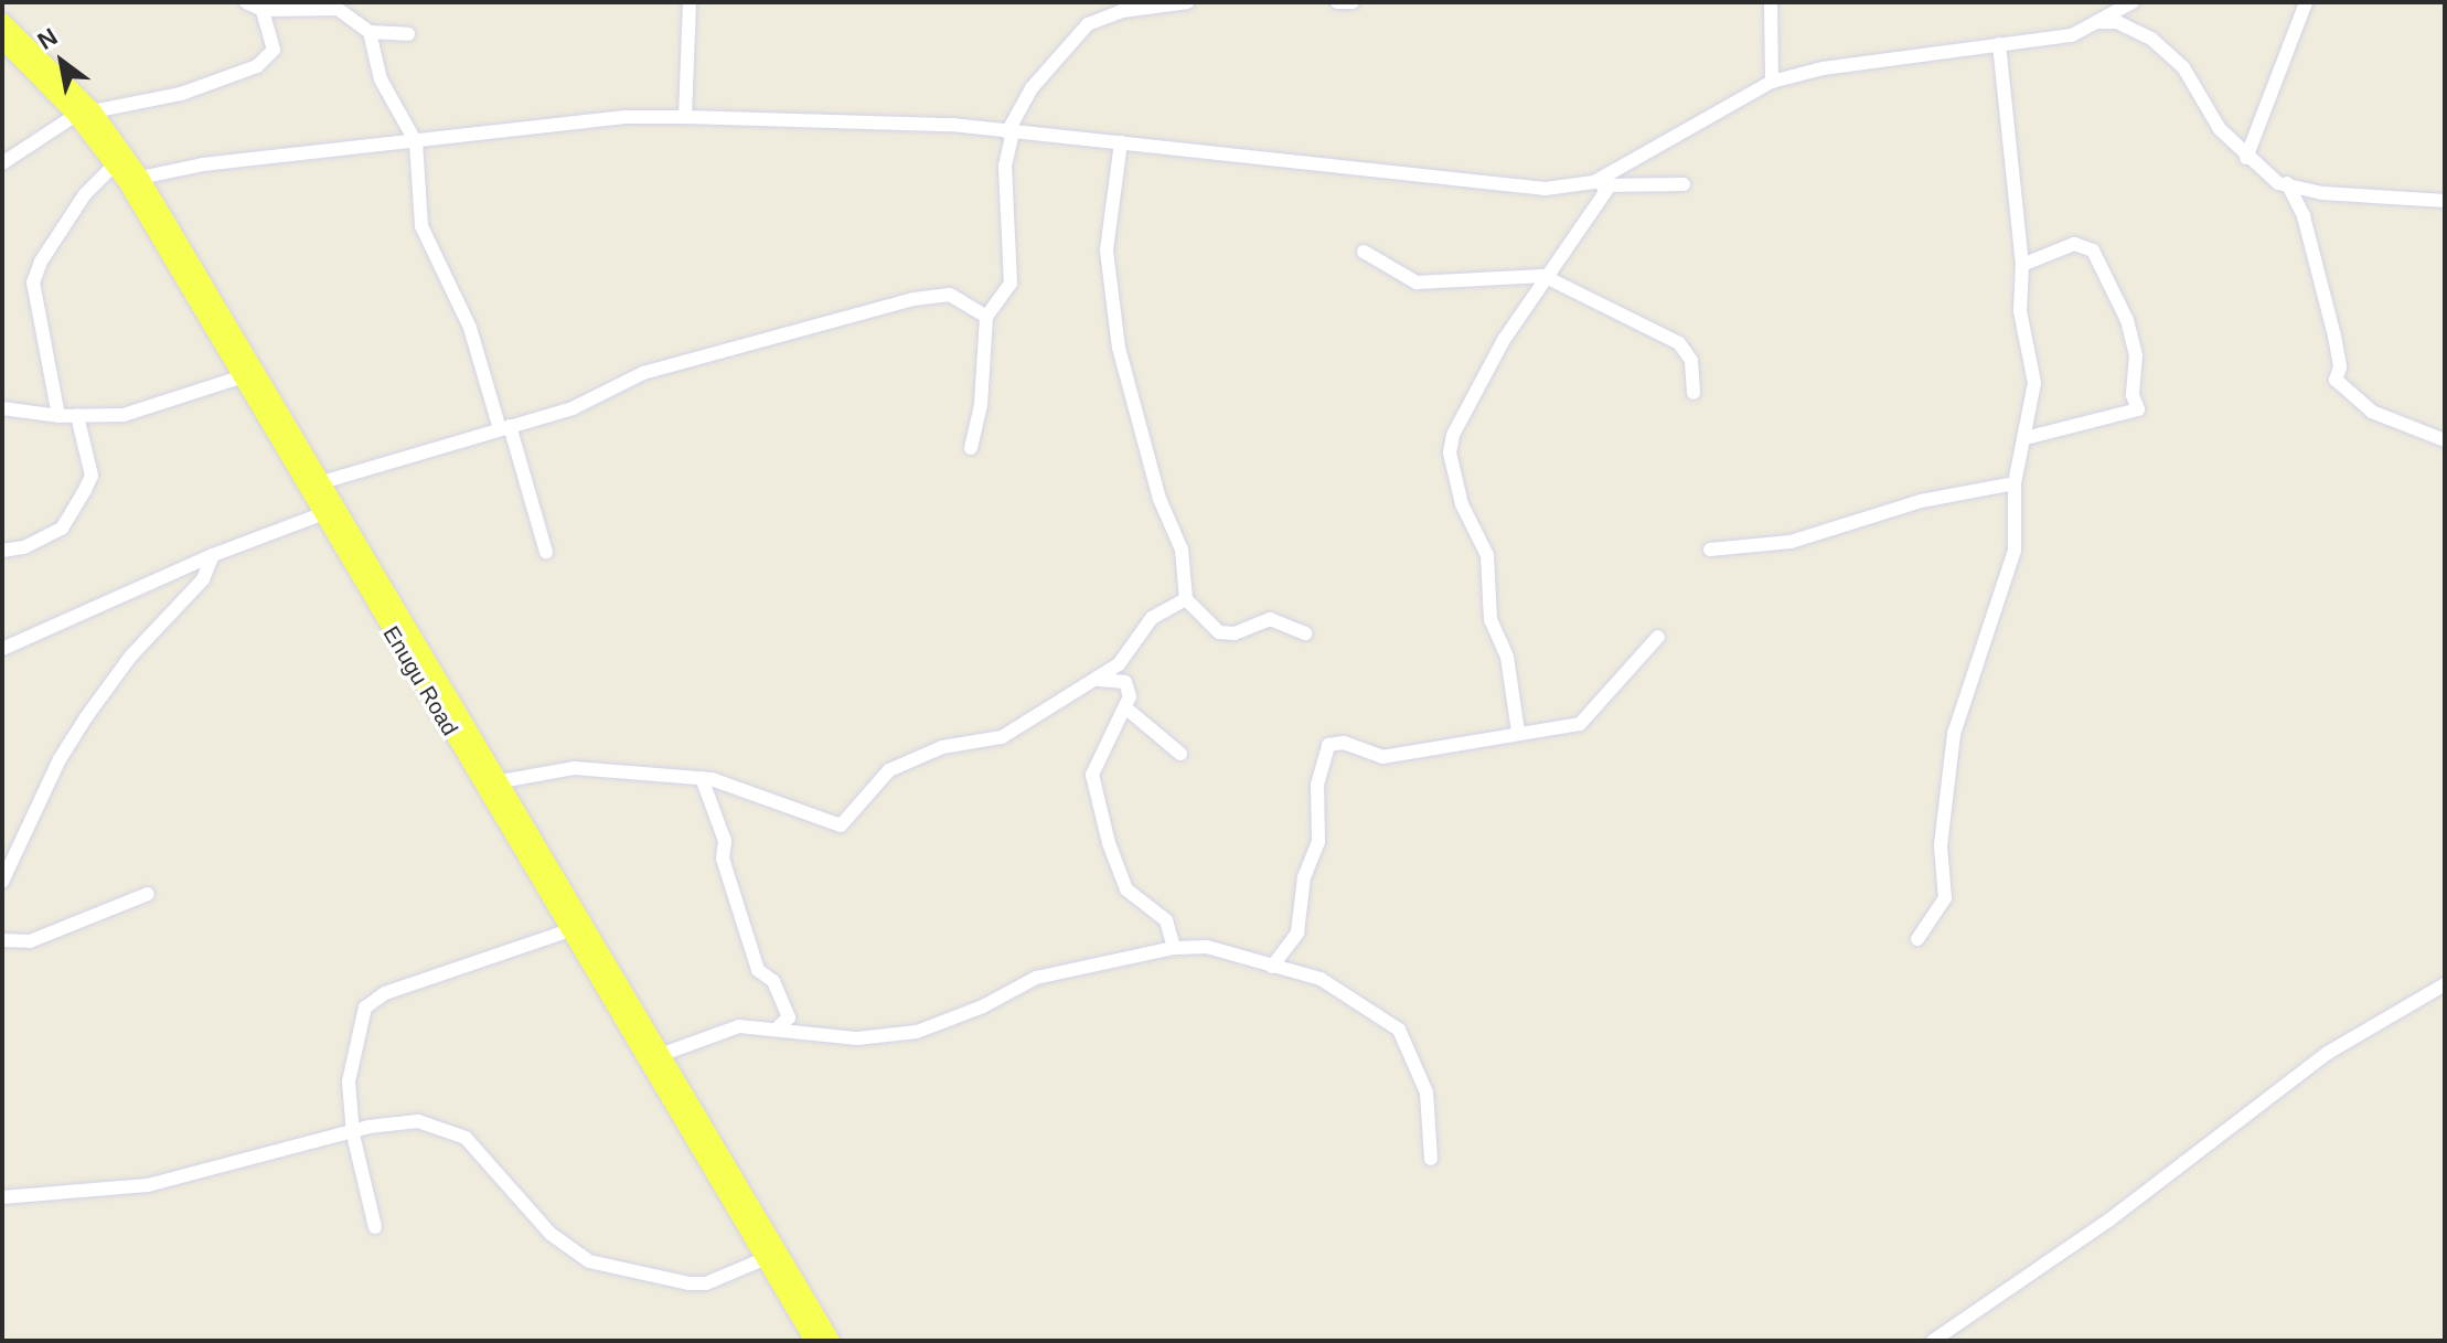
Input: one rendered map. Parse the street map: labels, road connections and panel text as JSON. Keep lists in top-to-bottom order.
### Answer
{
  "streets": {
    "main road": ["Enugu Road"]
  },
  "north": "top left"
}
